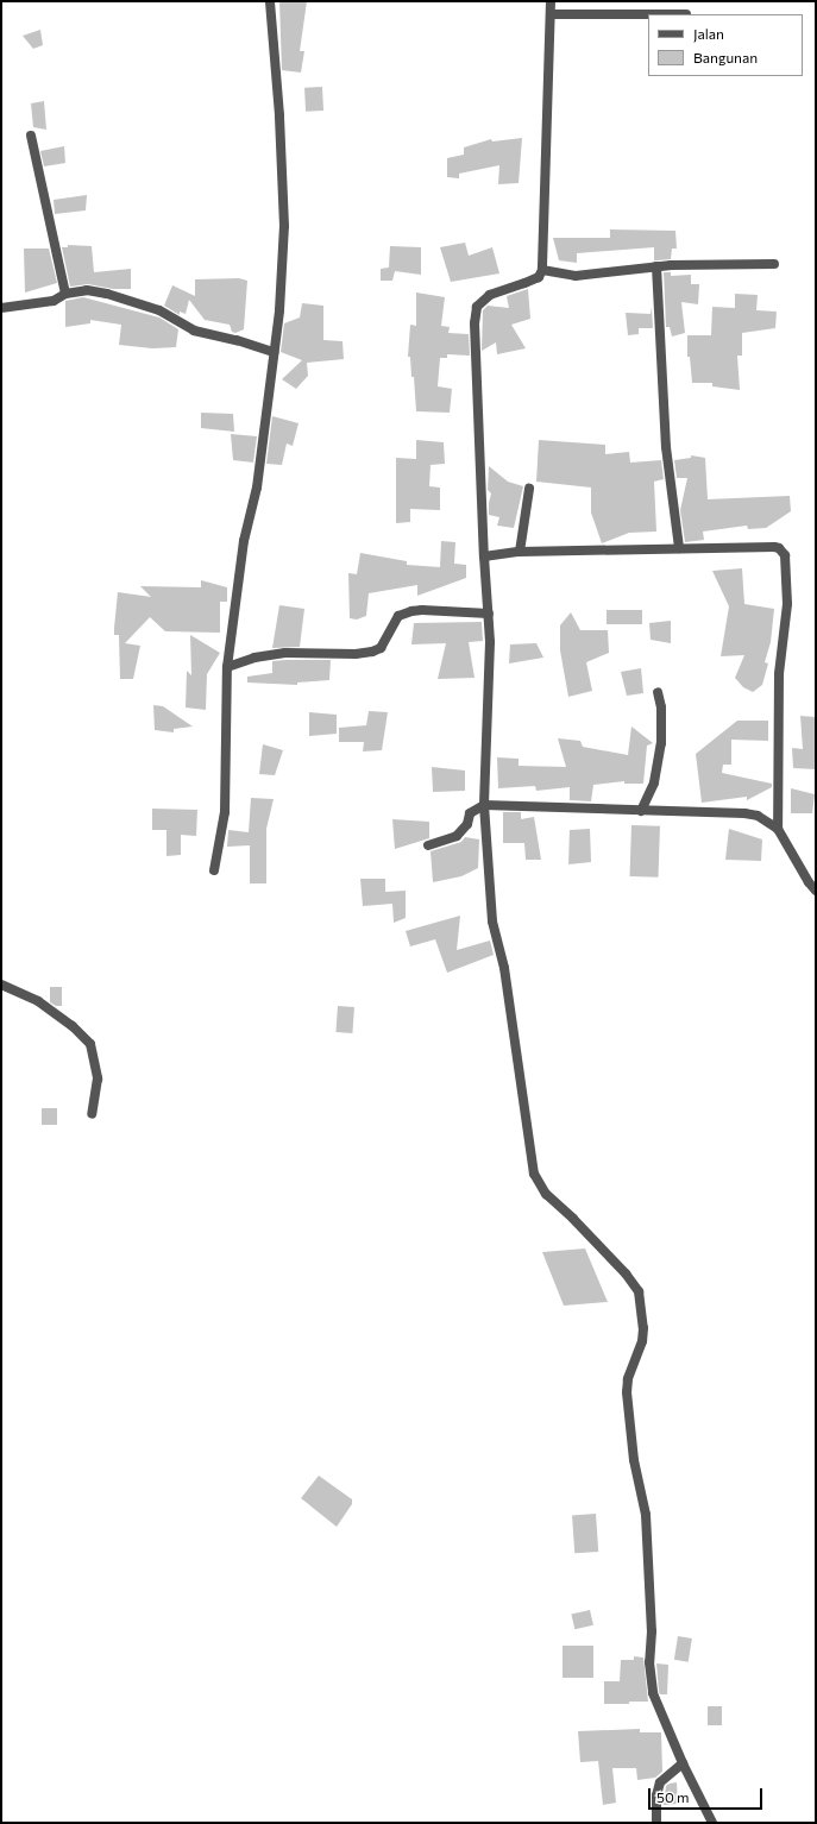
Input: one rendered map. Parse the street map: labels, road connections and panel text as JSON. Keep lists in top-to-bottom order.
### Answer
{
  "legend": ["Jalan", "Bangunan"],
  "scale_bar": "50 m"
}
